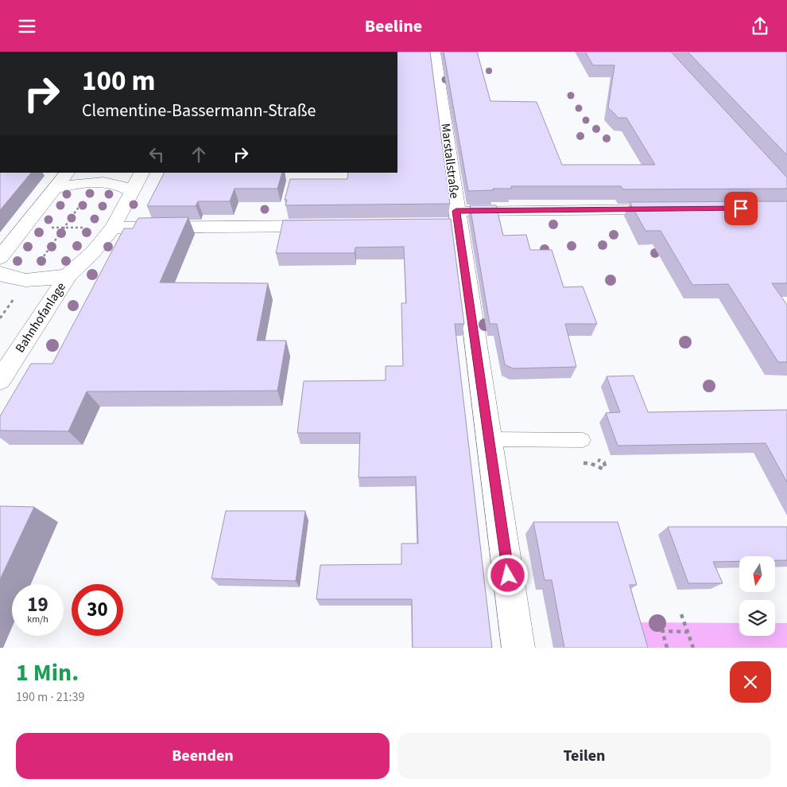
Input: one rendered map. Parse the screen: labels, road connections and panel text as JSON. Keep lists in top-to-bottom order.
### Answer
{
  "streets": {
    "street": ["Marstallstraße", "Bahnhofanlage"]
  },
  "north": "bottom",
  "page": {
    "header": "Beeline",
    "turn": ["100 m", "Clementine-Bassermann-Straße"],
    "speed": "19 km/h",
    "limit": "30",
    "heading": ["1 Min.", "190 m · 21:39"],
    "buttons": ["Beenden", "Teilen"]
  }
}
